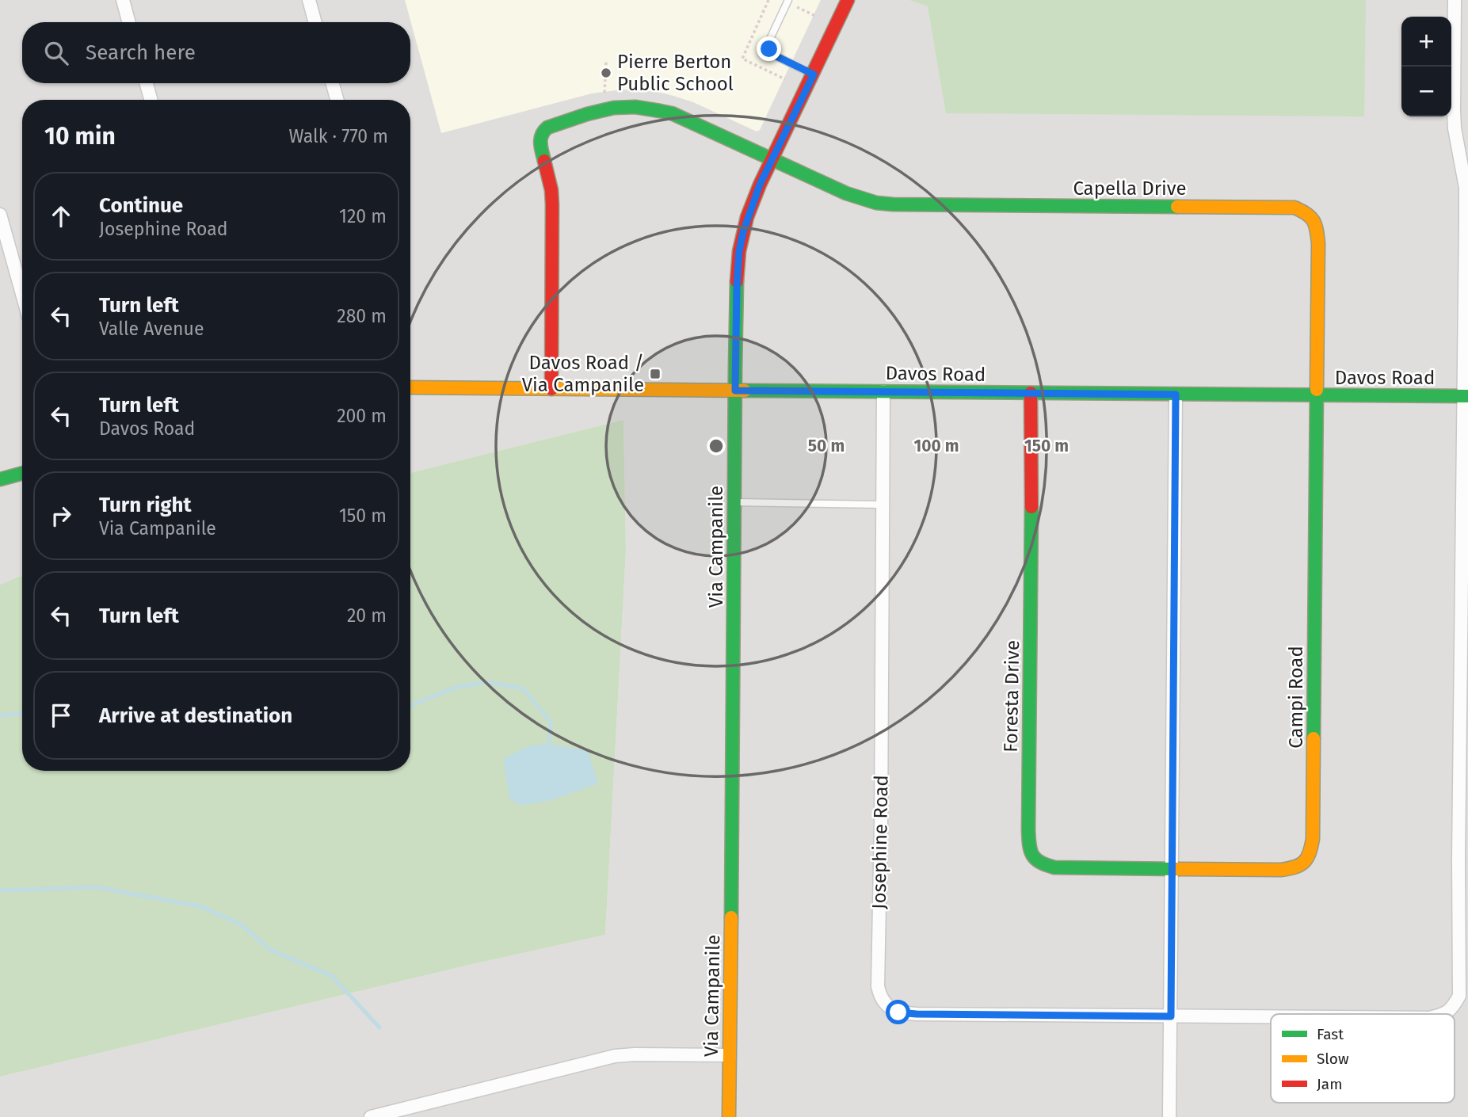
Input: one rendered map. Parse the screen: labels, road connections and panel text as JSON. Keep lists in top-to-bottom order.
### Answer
{
  "streets": {
    "street": [
      "Capella Drive",
      "Davos Road",
      "Via Campanile",
      "Foresta Drive",
      "Campi Road",
      "Josephine Road"
    ]
  },
  "crossings": [
    ["Capella Drive", "Davos Road"],
    ["Capella Drive", "Via Campanile"],
    ["Capella Drive", "Campi Road"],
    ["Davos Road", "Via Campanile"],
    ["Davos Road", "Foresta Drive"],
    ["Davos Road", "Campi Road"],
    ["Davos Road", "Josephine Road"],
    ["Foresta Drive", "Campi Road"]
  ],
  "places": {
    "other": ["Pierre Berton Public School"],
    "transit": ["Davos Road / Via Campanile"]
  },
  "legend": ["Fast", "Slow", "Jam"],
  "page": {
    "map_buttons": ["+", "−"],
    "search": "Search here",
    "heading": ["10 min", "Walk · 770 m"],
    "list": [
      ["Continue", "Josephine Road", "120 m"],
      ["Turn left", "Valle Avenue", "280 m"],
      ["Turn left", "Davos Road", "200 m"],
      ["Turn right", "Via Campanile", "150 m"],
      ["Turn left", "20 m"],
      "Arrive at destination"
    ]
  },
  "rings": ["50 m", "100 m", "150 m"]
}
